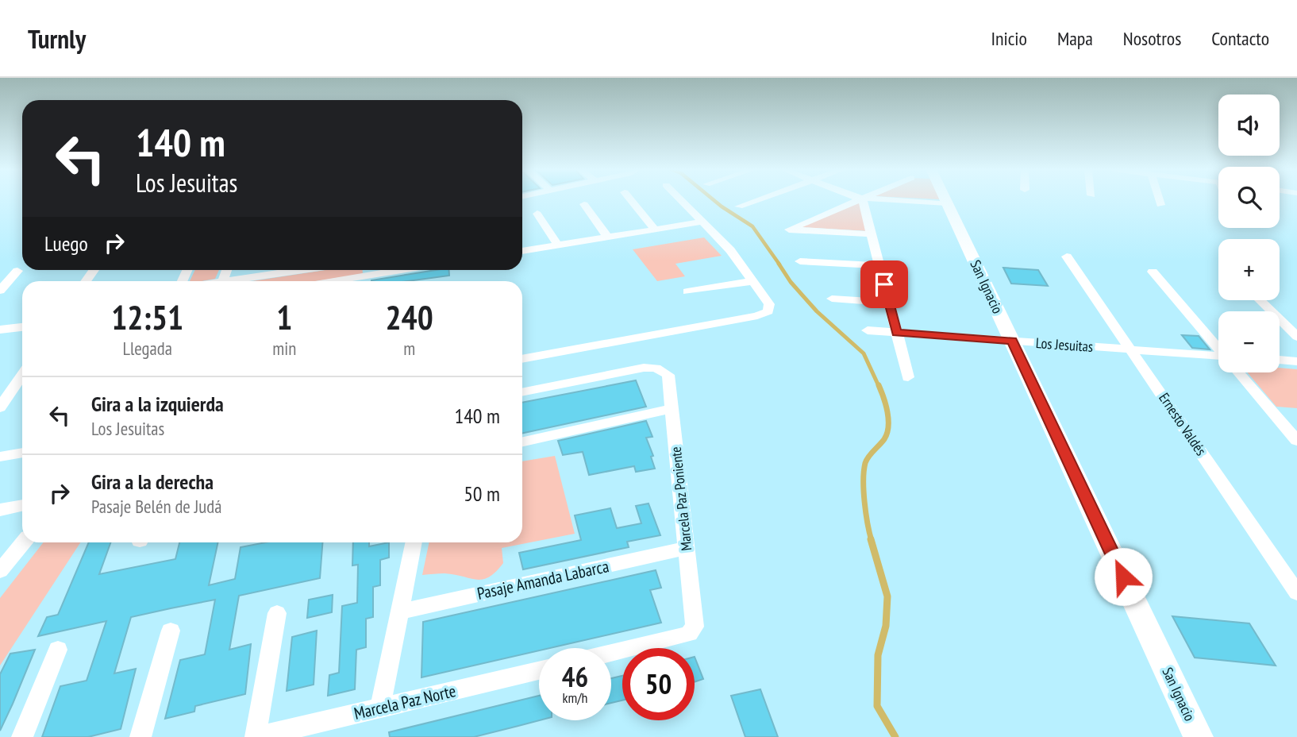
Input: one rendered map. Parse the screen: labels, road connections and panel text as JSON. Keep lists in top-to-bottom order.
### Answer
{
  "streets": {
    "main road": ["San Ignacio"],
    "street": [
      "Los Jesuitas",
      "Ernesto Valdés",
      "Marcela Paz Poniente",
      "Pasaje Amanda Labarca",
      "Marcela Paz Norte"
    ]
  },
  "crossings": [
    ["San Ignacio", "Los Jesuitas"],
    ["Los Jesuitas", "Ernesto Valdés"],
    ["Marcela Paz Poniente", "Pasaje Amanda Labarca"]
  ],
  "page": {
    "header": "Turnly",
    "nav": [
      "Inicio",
      "Mapa",
      "Nosotros",
      "Contacto"
    ],
    "map_buttons": ["+", "−"],
    "turn": ["140 m", "Los Jesuitas"],
    "then": "Luego",
    "eta": [
      "12:51",
      "Llegada",
      "1",
      "min",
      "240",
      "m"
    ],
    "list": [
      {
        "name": "Gira a la izquierda",
        "note": "Los Jesuitas",
        "value": "140 m"
      },
      {
        "name": "Gira a la derecha",
        "note": "Pasaje Belén de Judá",
        "value": "50 m"
      }
    ],
    "speed": "46 km/h",
    "limit": "50"
  }
}
